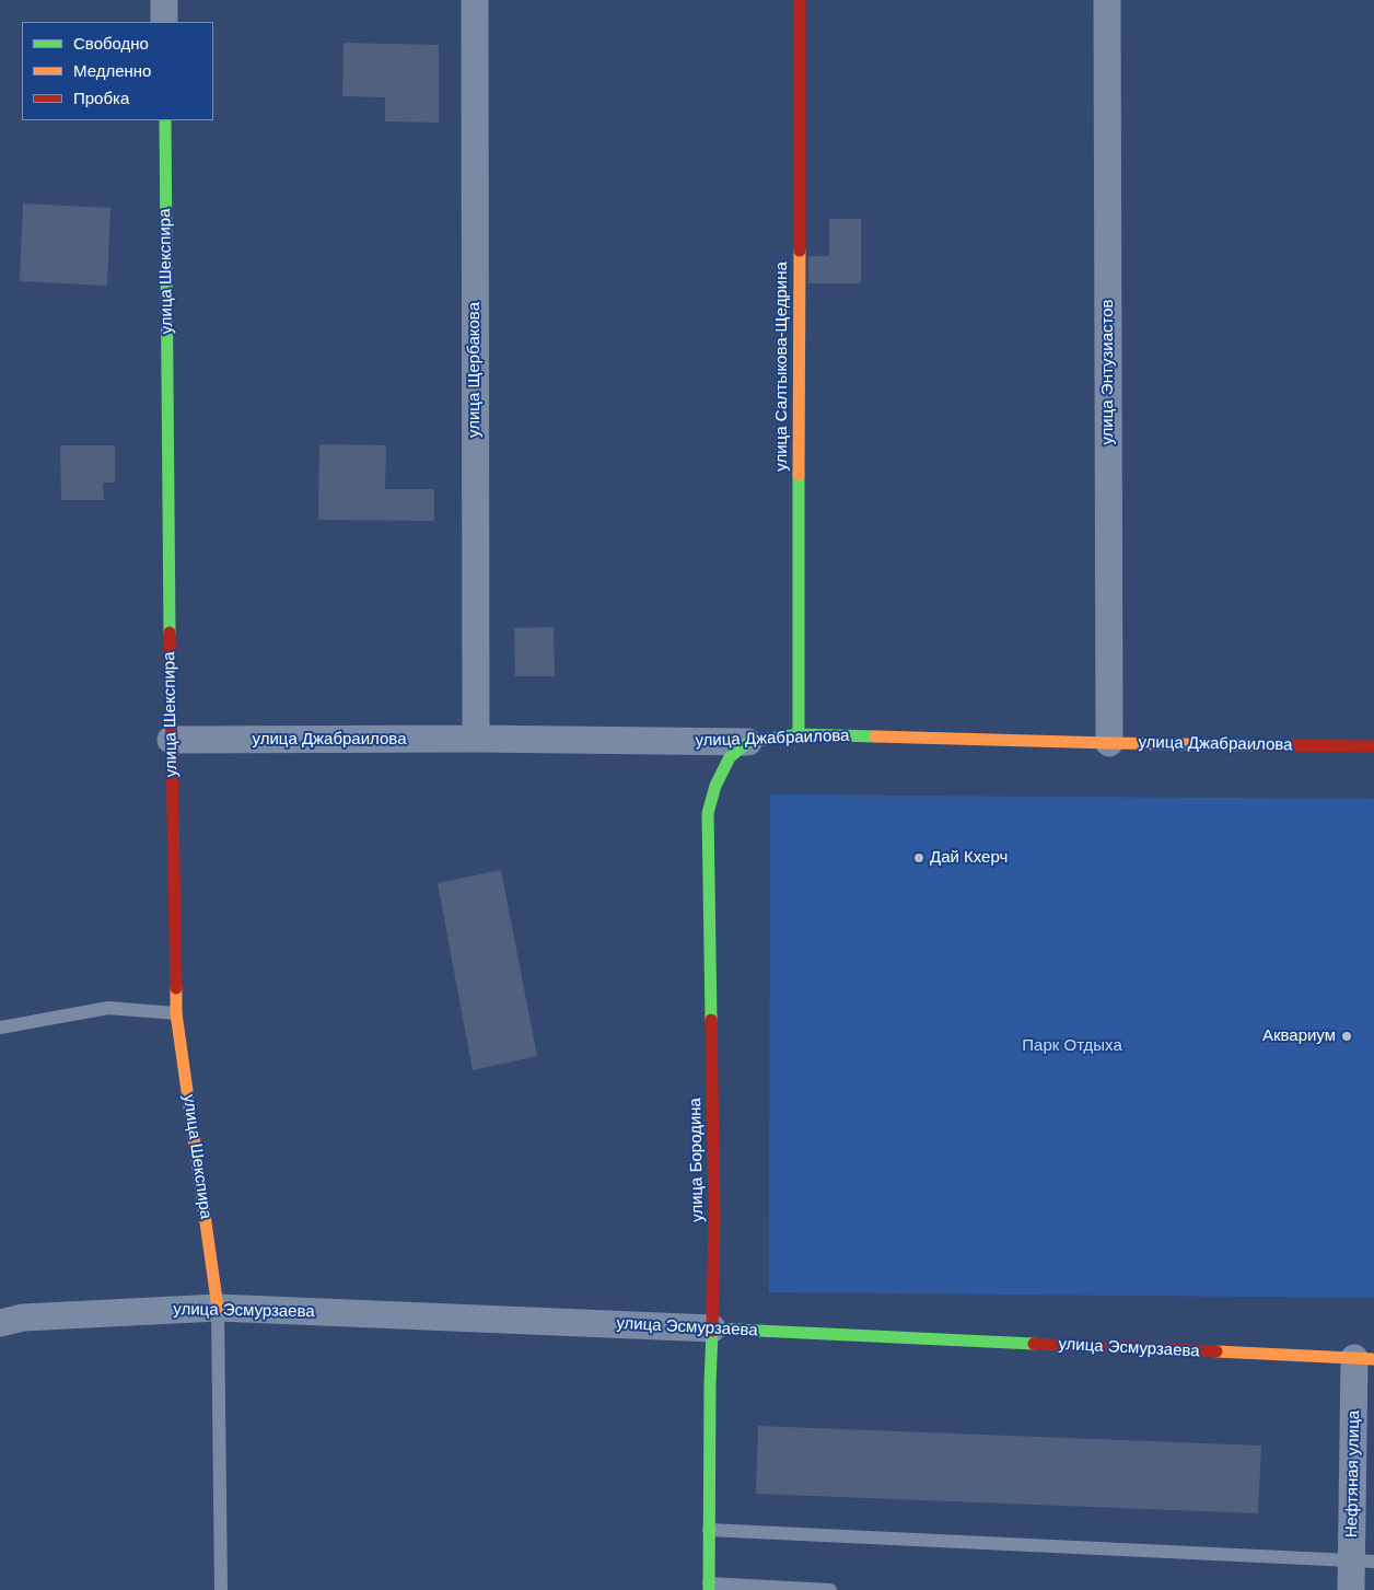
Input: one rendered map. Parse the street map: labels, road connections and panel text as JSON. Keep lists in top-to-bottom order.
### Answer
{
  "streets": {
    "street": [
      "улица Шекспира",
      "улица Салтыкова-Щедрина",
      "улица Щербакова",
      "улица Энтузиастов",
      "улица Джабраилова",
      "улица Бородина",
      "улица Эсмурзаева",
      "Нефтяная улица"
    ]
  },
  "crossings": [
    ["улица Шекспира", "улица Джабраилова"],
    ["улица Шекспира", "улица Эсмурзаева"],
    ["улица Салтыкова-Щедрина", "улица Джабраилова"],
    ["улица Щербакова", "улица Джабраилова"],
    ["улица Энтузиастов", "улица Джабраилова"],
    ["улица Джабраилова", "улица Бородина"],
    ["улица Бородина", "улица Эсмурзаева"],
    ["улица Эсмурзаева", "Нефтяная улица"]
  ],
  "parks": ["Парк Отдыха"],
  "places": ["Дай Кхерч", "Аквариум"],
  "legend": ["Свободно", "Медленно", "Пробка"]
}
